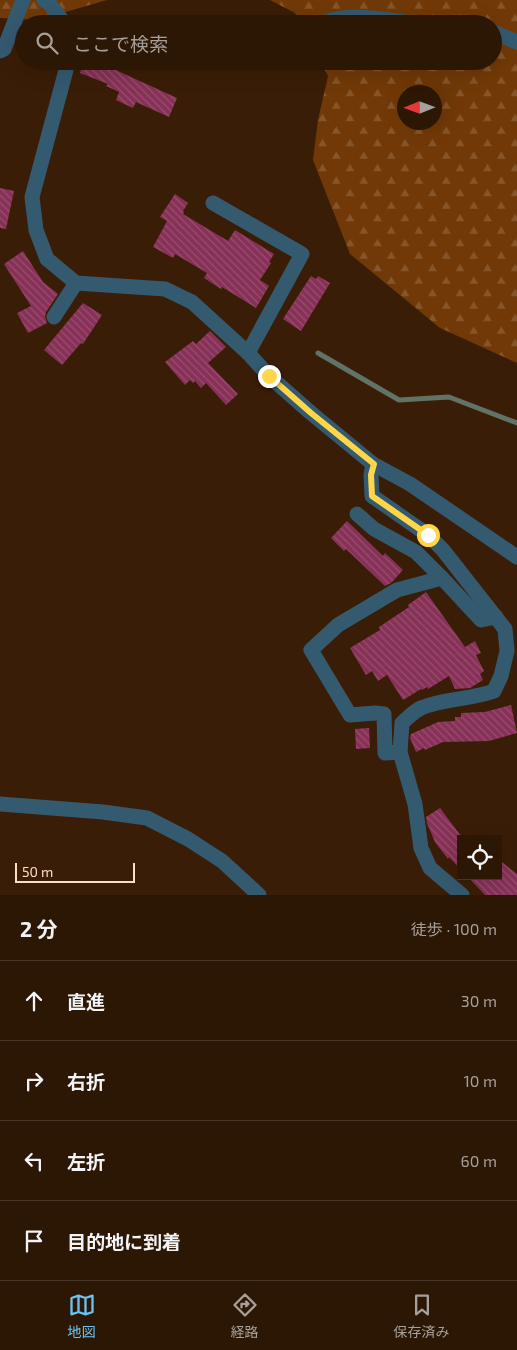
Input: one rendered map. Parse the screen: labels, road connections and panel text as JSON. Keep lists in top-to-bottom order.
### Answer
{
  "scale_bar": "50 m",
  "north": "left",
  "page": {
    "search": "ここで検索",
    "scale": "50 m",
    "heading": ["2 分", "徒歩 · 100 m"],
    "list": [
      ["直進", "30 m"],
      ["右折", "10 m"],
      ["左折", "60 m"],
      "目的地に到着"
    ],
    "nav": ["地図", "経路", "保存済み"]
  }
}
